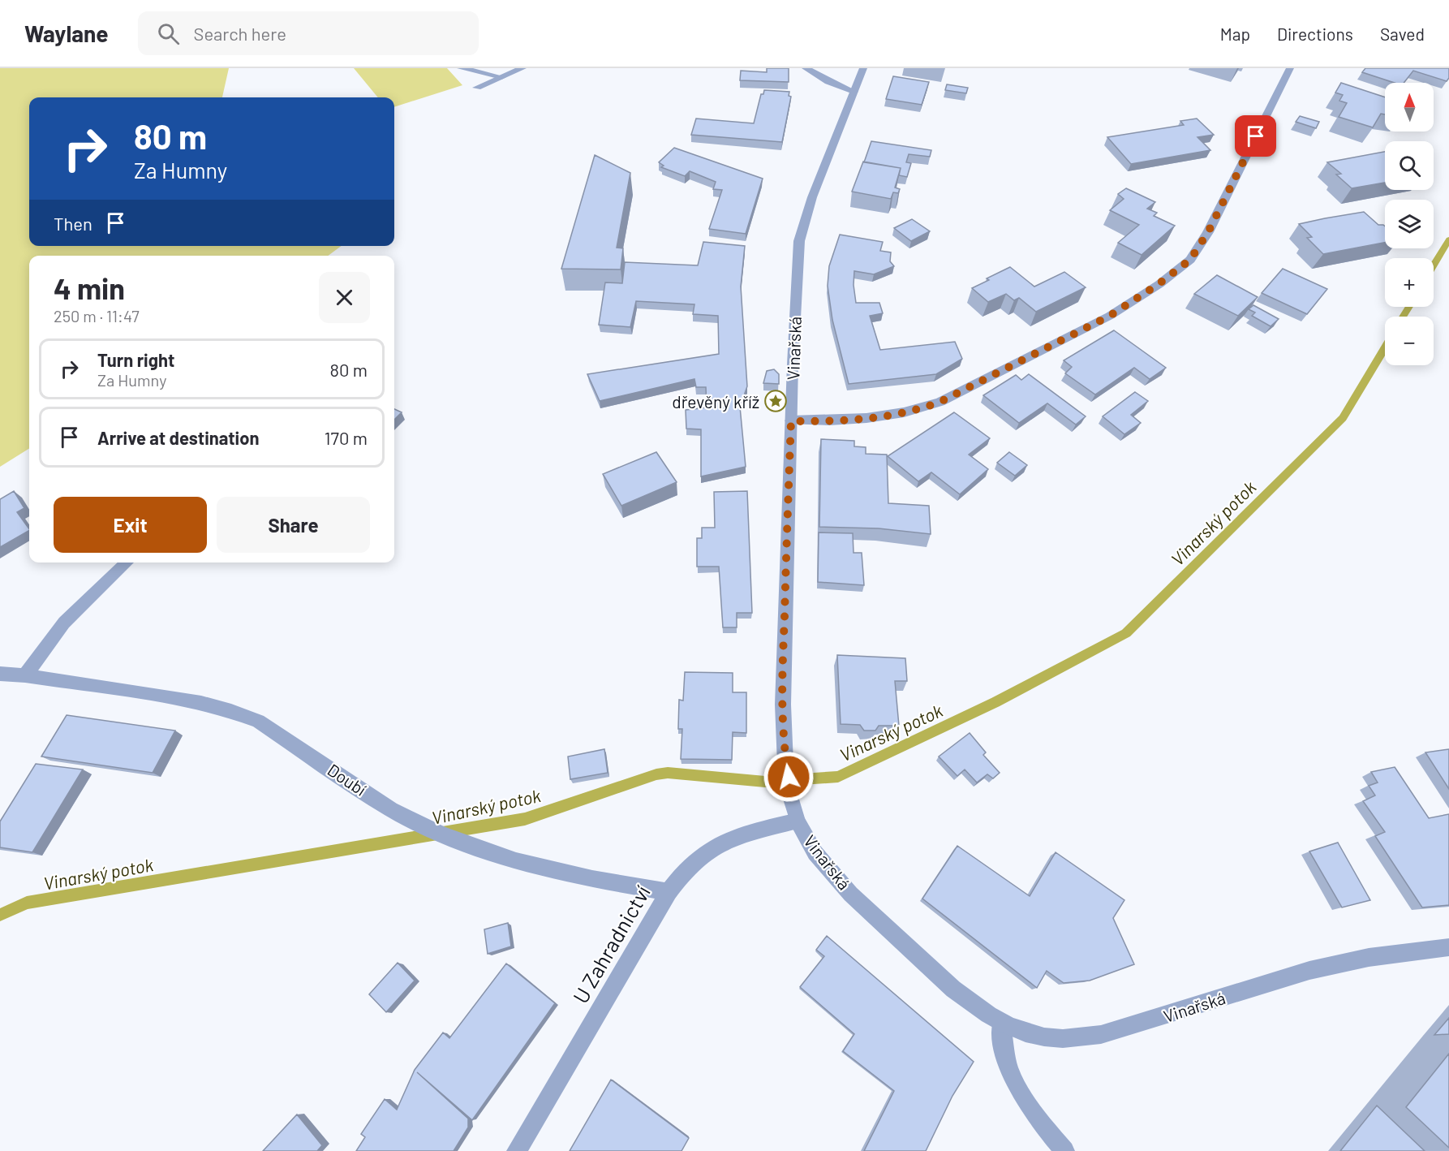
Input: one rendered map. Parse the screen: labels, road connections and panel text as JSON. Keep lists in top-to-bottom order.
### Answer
{
  "streets": {
    "street": ["Vinařská", "Doubí", "U Zahradnictví"]
  },
  "crossings": [
    ["Vinařská", "U Zahradnictví"],
    ["Doubí", "U Zahradnictví"]
  ],
  "water": ["Vinarský potok"],
  "places": {
    "place": ["dřevěný kříž"]
  },
  "north": "top",
  "page": {
    "header": "Waylane",
    "search": "Search here",
    "nav": ["Map", "Directions", "Saved"],
    "map_buttons": ["+", "−"],
    "turn": ["80 m", "Za Humny"],
    "then": "Then",
    "heading": ["4 min", "250 m · 11:47"],
    "list": [
      {
        "name": "Turn right",
        "note": "Za Humny",
        "value": "80 m"
      },
      {
        "name": "Arrive at destination",
        "value": "170 m"
      }
    ],
    "buttons": ["Exit", "Share"]
  }
}
